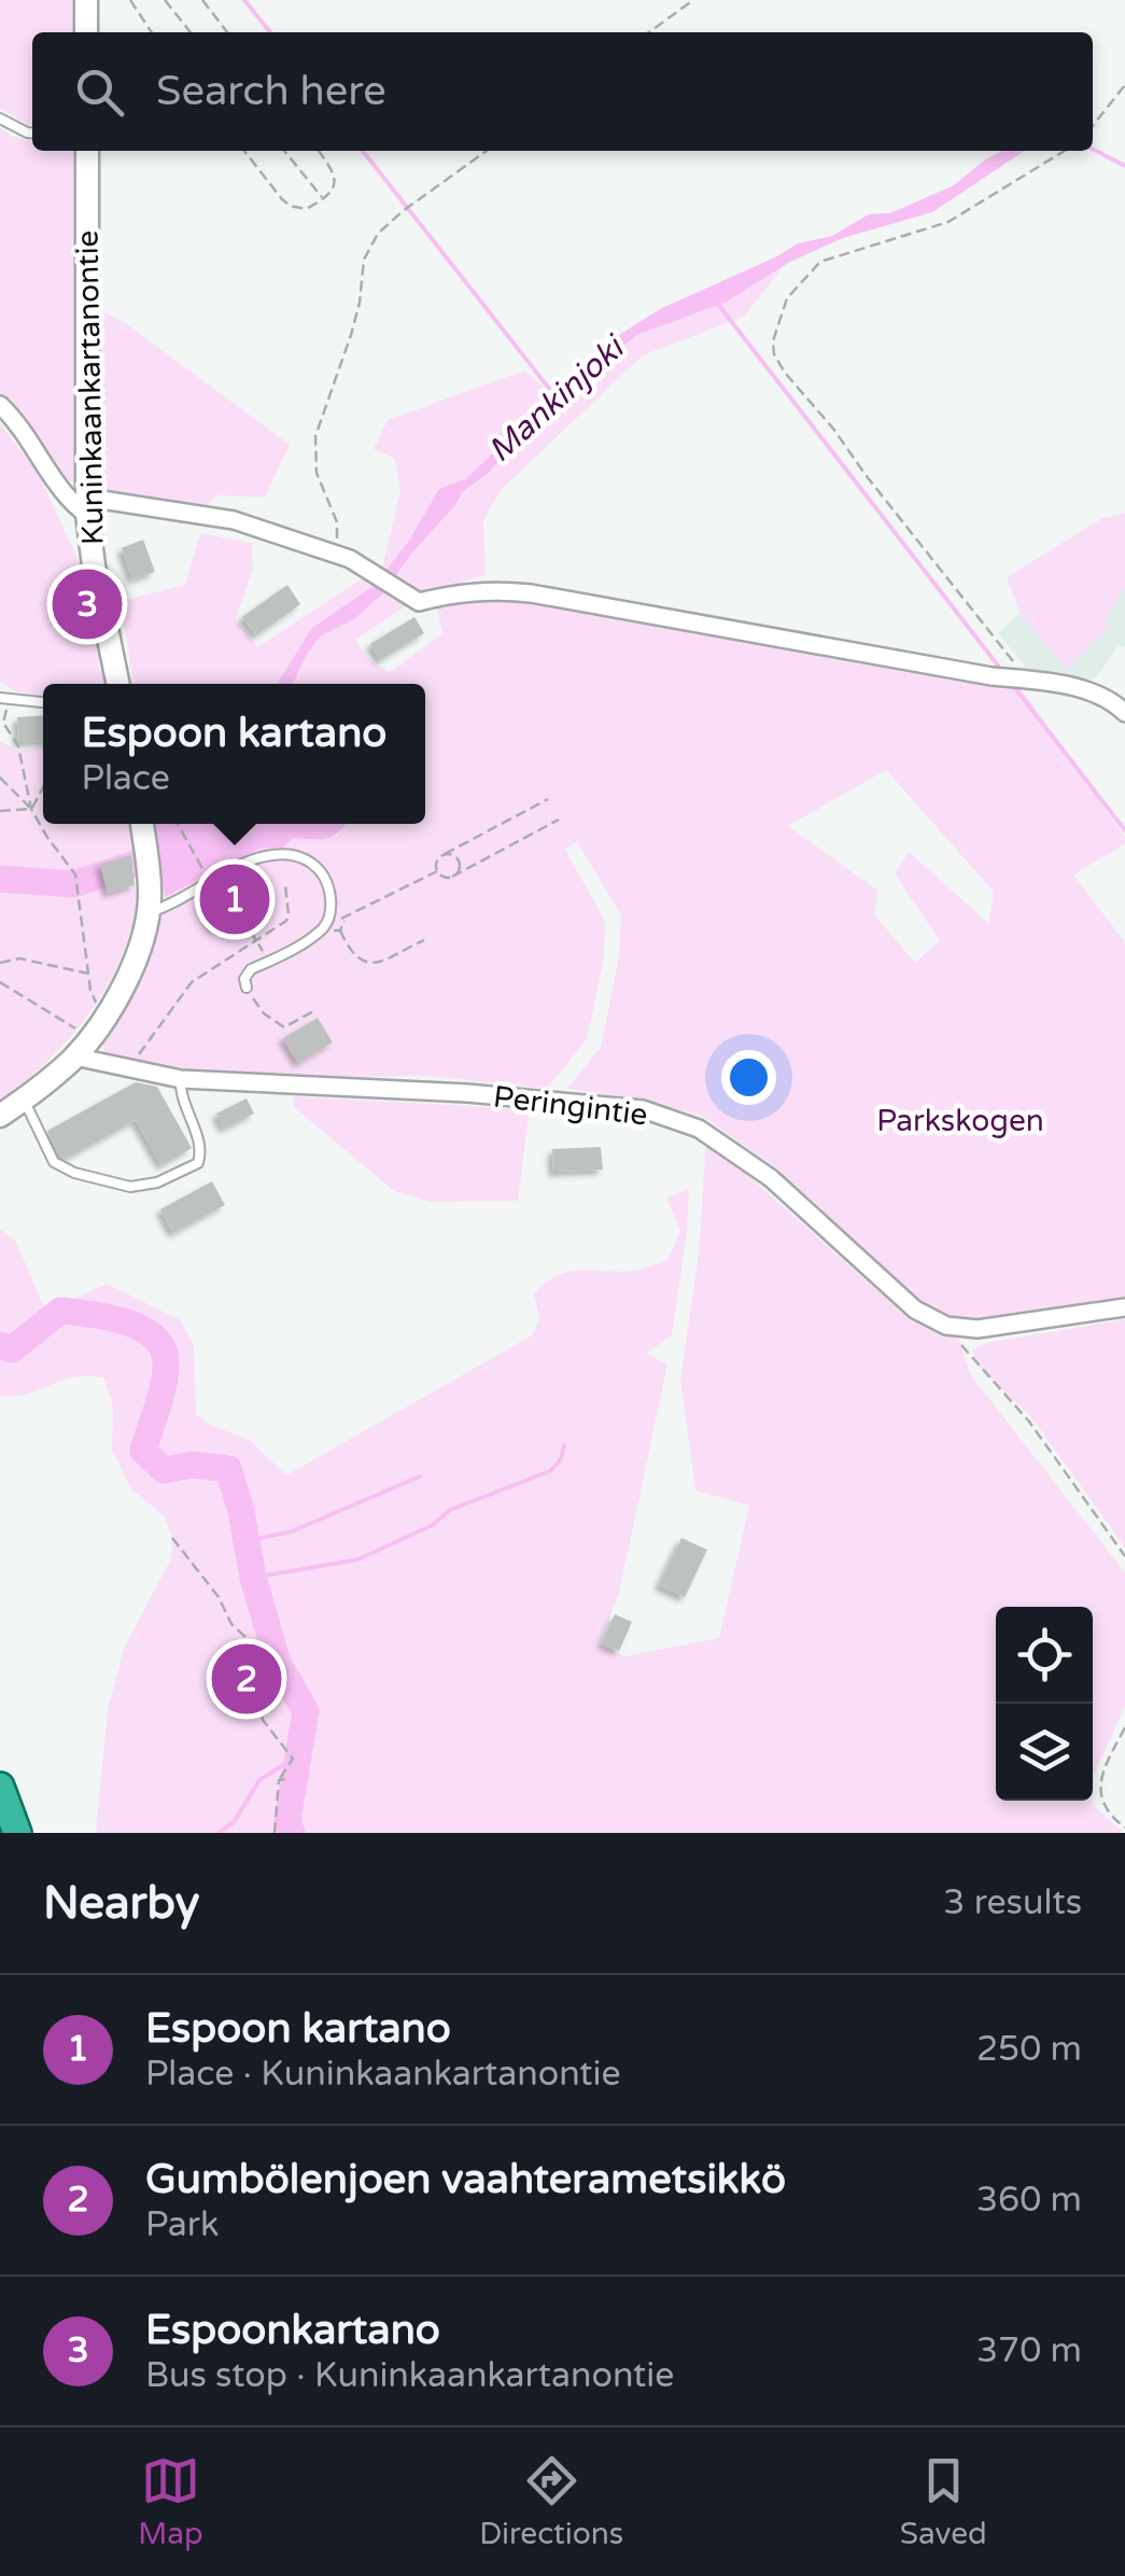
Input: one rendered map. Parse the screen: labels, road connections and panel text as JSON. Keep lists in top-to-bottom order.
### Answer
{
  "streets": {
    "street": ["Kuninkaankartanontie", "Peringintie"]
  },
  "water": ["Mankinjoki"],
  "parks": ["Parkskogen"],
  "page": {
    "search": "Search here",
    "pins": ["3", "1", "2"],
    "popup": ["Espoon kartano", "Place"],
    "heading": ["Nearby", "3 results"],
    "list": [
      {
        "mark": "1",
        "name": "Espoon kartano",
        "note": "Place · Kuninkaankartanontie",
        "value": "250 m"
      },
      {
        "mark": "2",
        "name": "Gumbölenjoen vaahterametsikkö",
        "note": "Park",
        "value": "360 m"
      },
      {
        "mark": "3",
        "name": "Espoonkartano",
        "note": "Bus stop · Kuninkaankartanontie",
        "value": "370 m"
      }
    ],
    "nav": ["Map", "Directions", "Saved"]
  }
}
